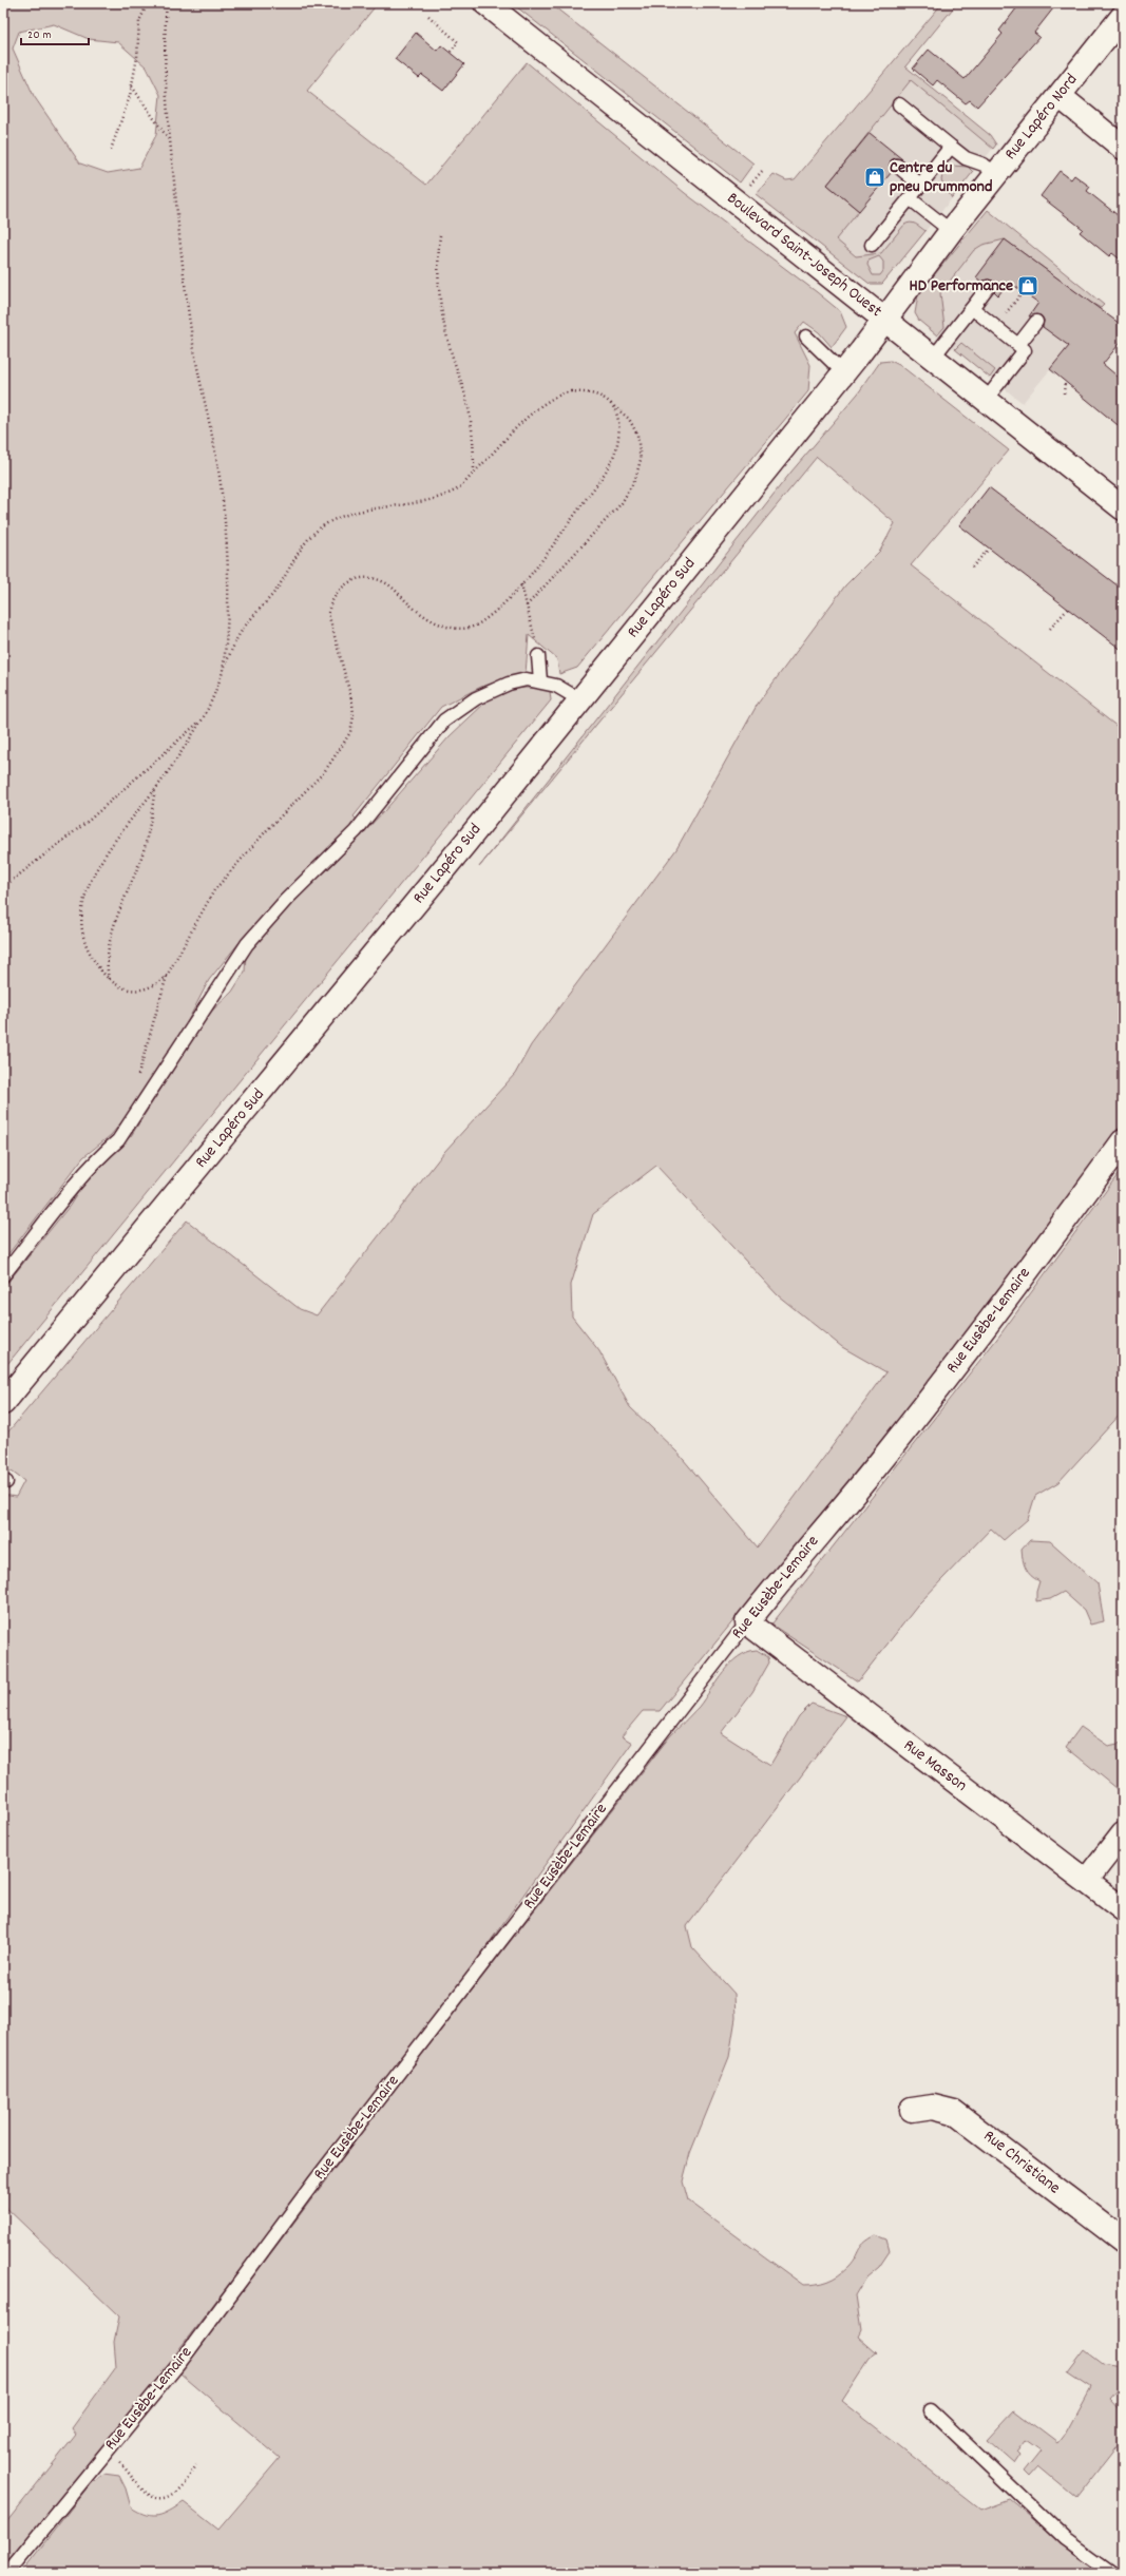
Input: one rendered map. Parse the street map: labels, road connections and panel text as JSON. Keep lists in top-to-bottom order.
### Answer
{
  "streets": {
    "street": [
      "Rue Lapéro Nord",
      "Boulevard Saint-Joseph Ouest",
      "Rue Lapéro Sud",
      "Rue Eusèbe-Lemaire",
      "Rue Masson",
      "Rue Christiane"
    ]
  },
  "crossings": [
    ["Rue Lapéro Nord", "Boulevard Saint-Joseph Ouest"],
    ["Rue Lapéro Nord", "Rue Lapéro Sud"],
    ["Boulevard Saint-Joseph Ouest", "Rue Lapéro Sud"],
    ["Rue Eusèbe-Lemaire", "Rue Masson"]
  ],
  "places": {
    "shop": ["Centre du pneu Drummond", "HD Performance"]
  },
  "scale_bar": "20 m"
}
